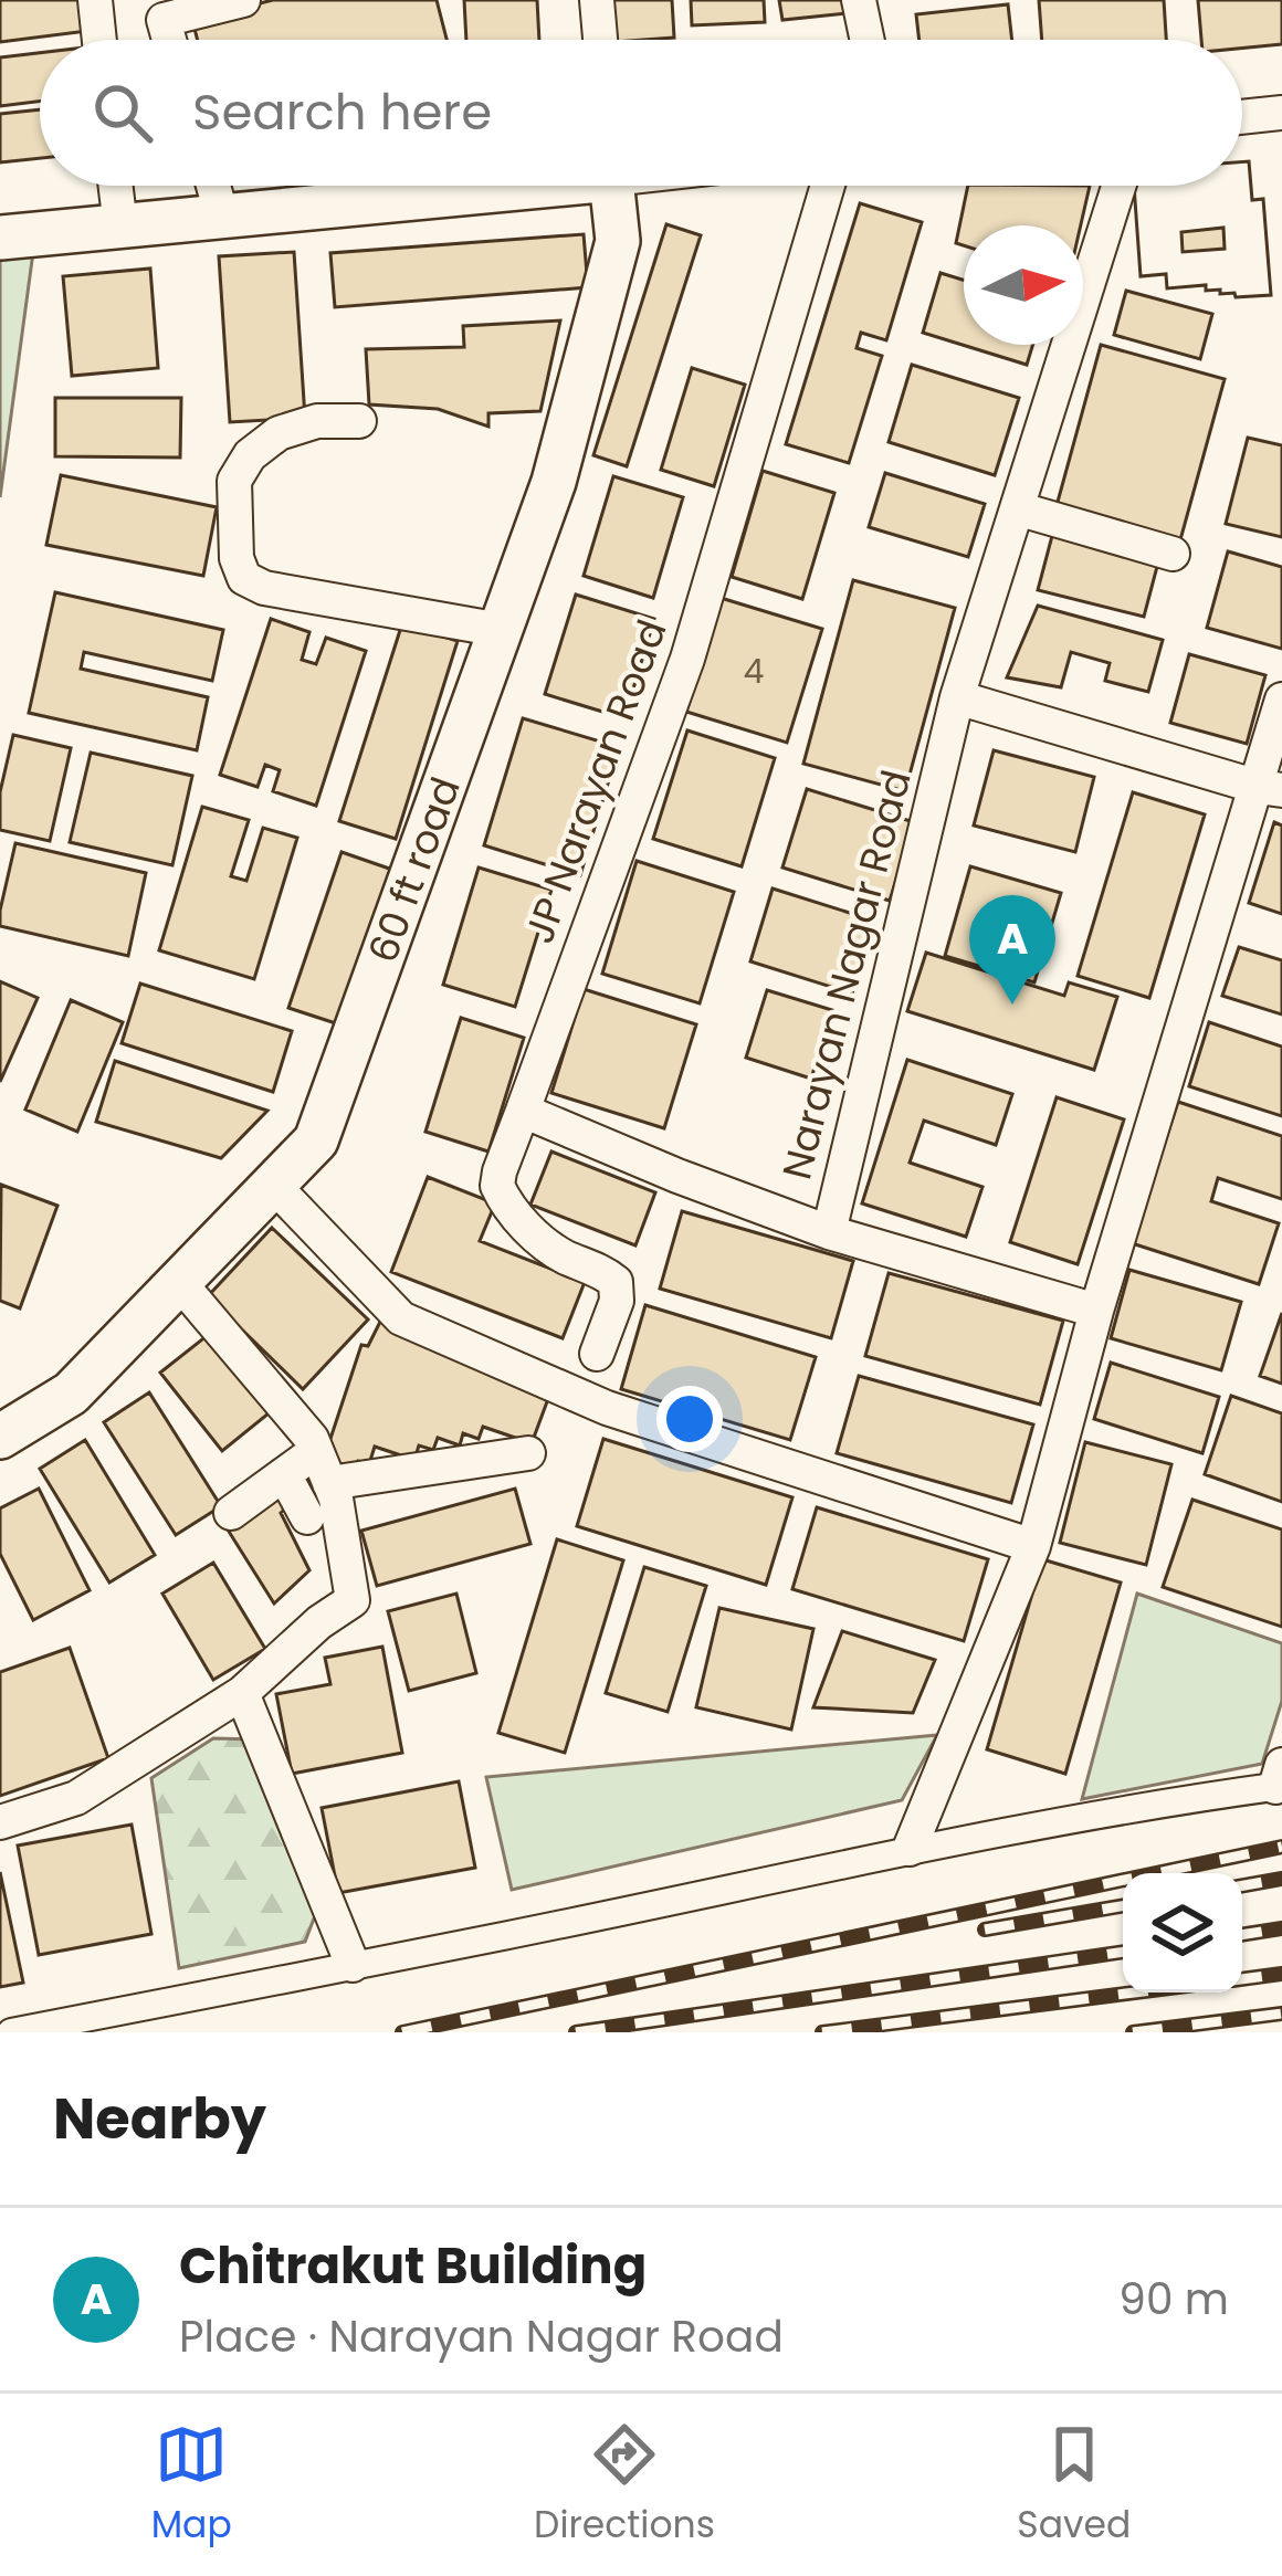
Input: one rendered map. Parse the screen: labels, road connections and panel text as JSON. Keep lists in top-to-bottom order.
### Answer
{
  "streets": {
    "street": ["JP Narayan Road", "60 ft road", "Narayan Nagar Road"]
  },
  "house_numbers": ["4"],
  "north": "right",
  "page": {
    "search": "Search here",
    "pins": "A",
    "heading": "Nearby",
    "list": [
      {
        "mark": "A",
        "name": "Chitrakut Building",
        "note": "Place · Narayan Nagar Road",
        "value": "90 m"
      }
    ],
    "nav": ["Map", "Directions", "Saved"]
  }
}
